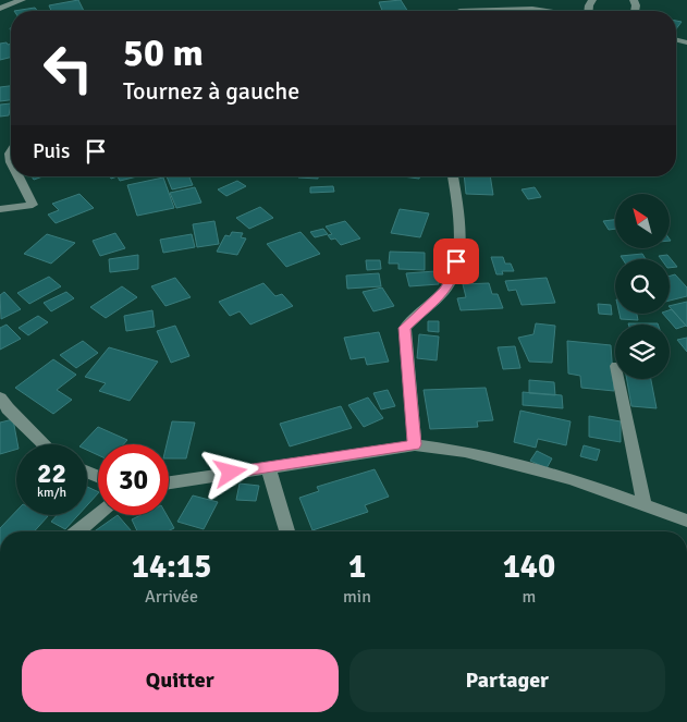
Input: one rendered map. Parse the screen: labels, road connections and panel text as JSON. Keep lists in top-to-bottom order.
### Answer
{
  "north": "top left",
  "page": {
    "turn": ["50 m", "Tournez à gauche"],
    "then": "Puis",
    "speed": "22 km/h",
    "limit": "30",
    "eta": [
      "14:15",
      "Arrivée",
      "1",
      "min",
      "140",
      "m"
    ],
    "buttons": ["Quitter", "Partager"]
  }
}
